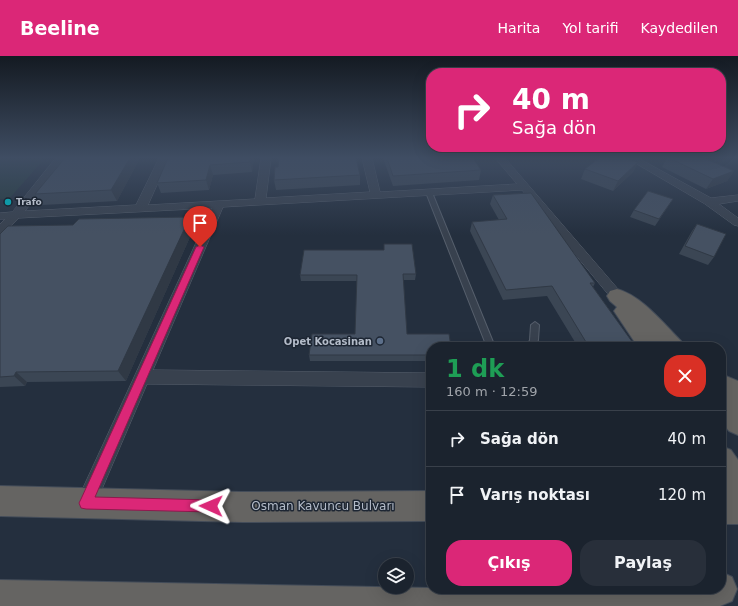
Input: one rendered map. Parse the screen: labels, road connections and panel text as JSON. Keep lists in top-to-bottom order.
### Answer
{
  "streets": {
    "highway": ["Osman Kavuncu Bulvarı"]
  },
  "places": ["Trafo", "Opet Kocasinan"],
  "page": {
    "header": "Beeline",
    "nav": ["Harita", "Yol tarifi", "Kaydedilen"],
    "turn": ["40 m", "Sağa dön"],
    "heading": ["1 dk", "160 m · 12:59"],
    "list": [
      {
        "name": "Sağa dön",
        "value": "40 m"
      },
      {
        "name": "Varış noktası",
        "value": "120 m"
      }
    ],
    "buttons": ["Çıkış", "Paylaş"]
  }
}
